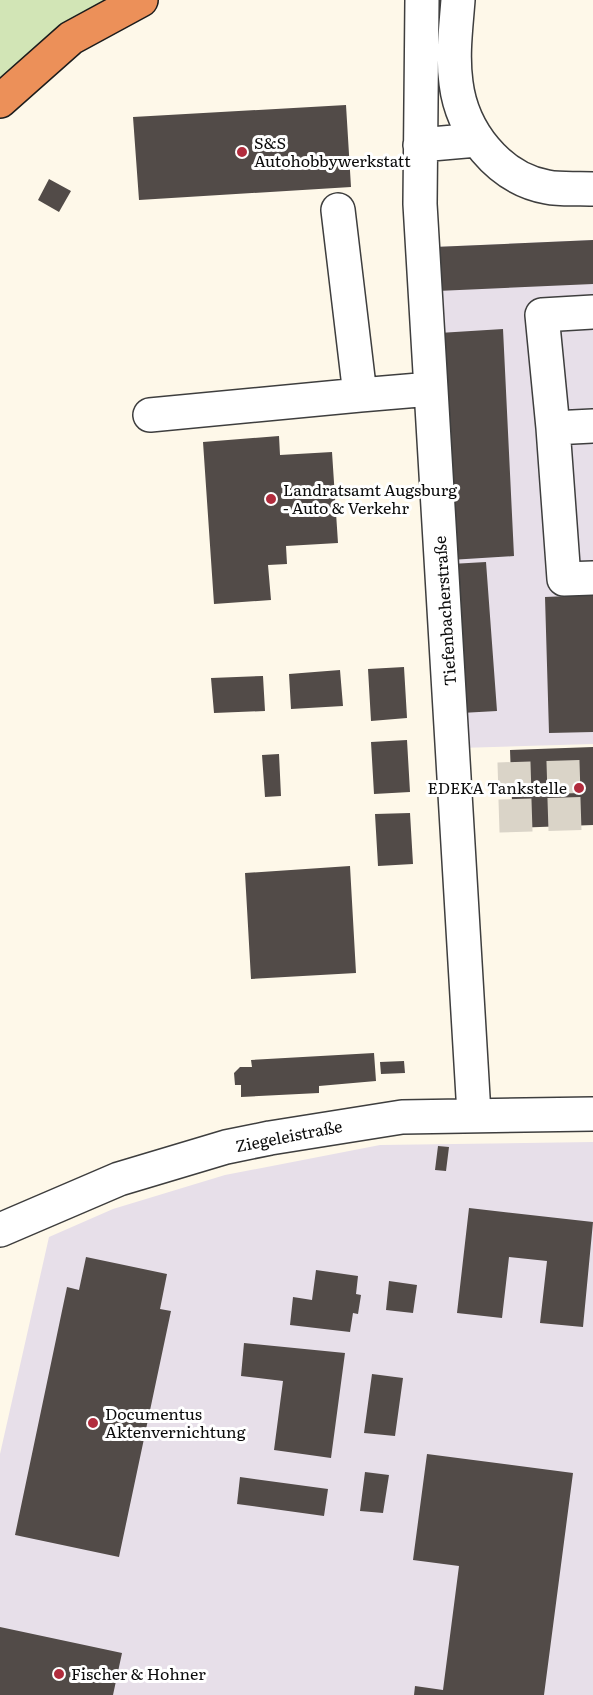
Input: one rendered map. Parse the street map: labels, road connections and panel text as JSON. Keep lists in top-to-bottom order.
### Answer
{
  "streets": {
    "street": ["Tiefenbacherstraße", "Ziegeleistraße"]
  },
  "crossings": [
    ["Tiefenbacherstraße", "Ziegeleistraße"]
  ],
  "places": [
    "S&S Autohobbywerkstatt",
    "Landratsamt Augsburg - Auto & Verkehr",
    "EDEKA Tankstelle",
    "Documentus Aktenvernichtung",
    "Fischer & Hohner"
  ]
}
